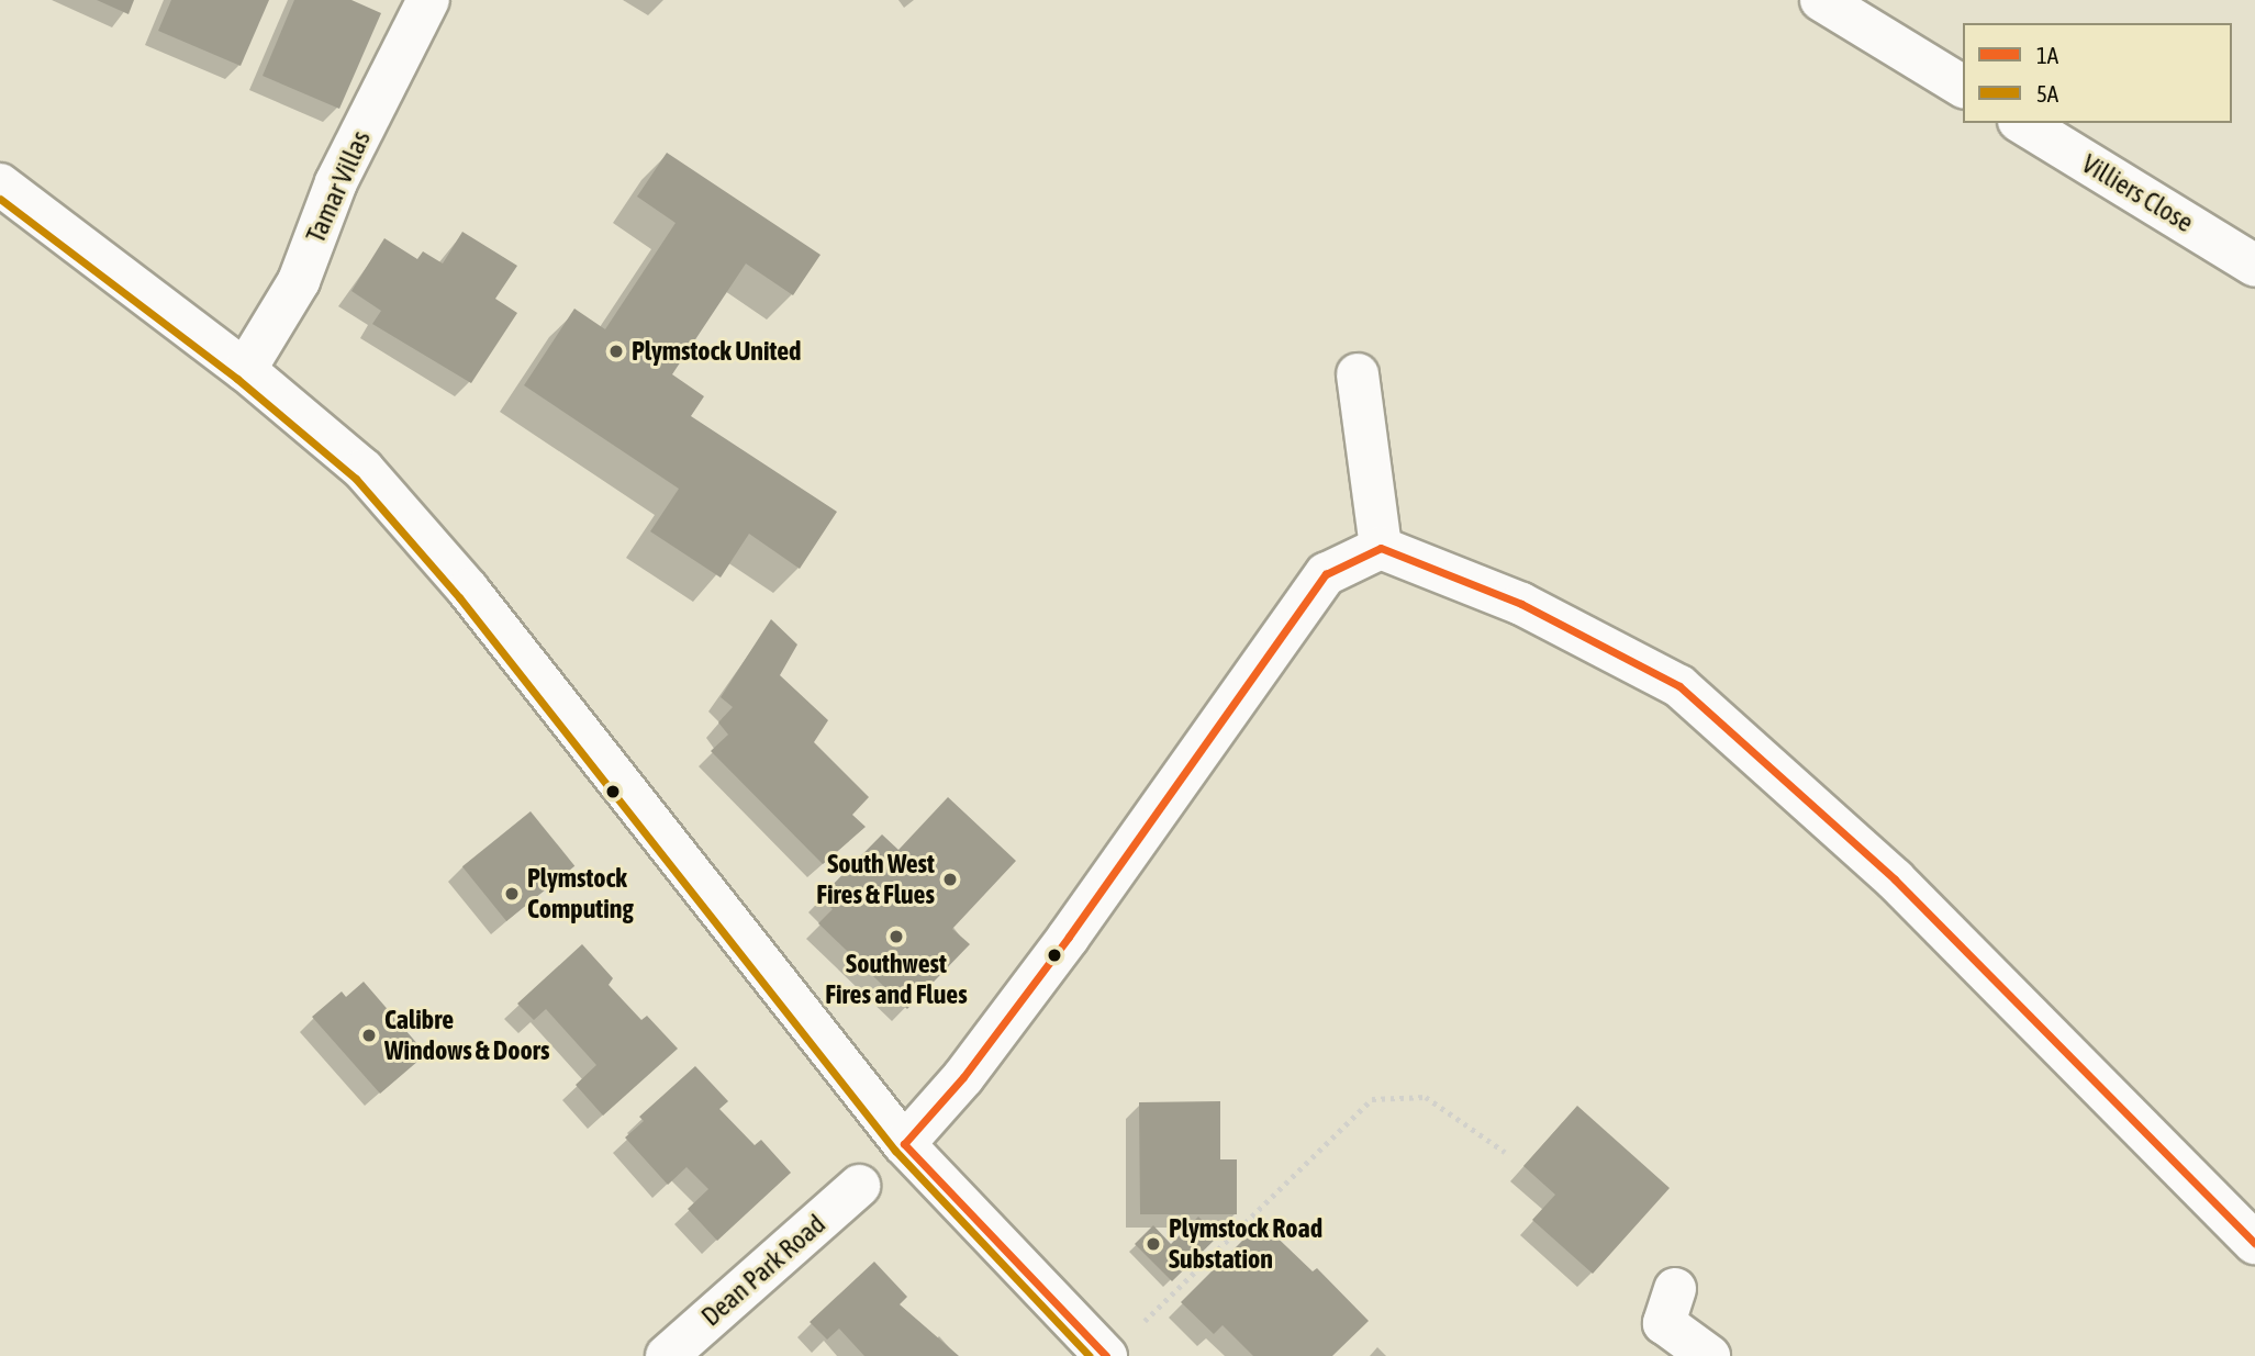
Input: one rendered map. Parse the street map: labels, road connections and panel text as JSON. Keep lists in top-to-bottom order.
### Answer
{
  "streets": {
    "street": ["Tamar Villas", "Villiers Close", "Dean Park Road"]
  },
  "places": [
    "Plymstock United",
    "South West Fires & Flues",
    "Plymstock Computing",
    "Southwest Fires and Flues",
    "Calibre Windows & Doors",
    "Plymstock Road Substation"
  ],
  "lines": ["transit line 5A", "transit line 1A"],
  "legend": ["1A", "5A"]
}
